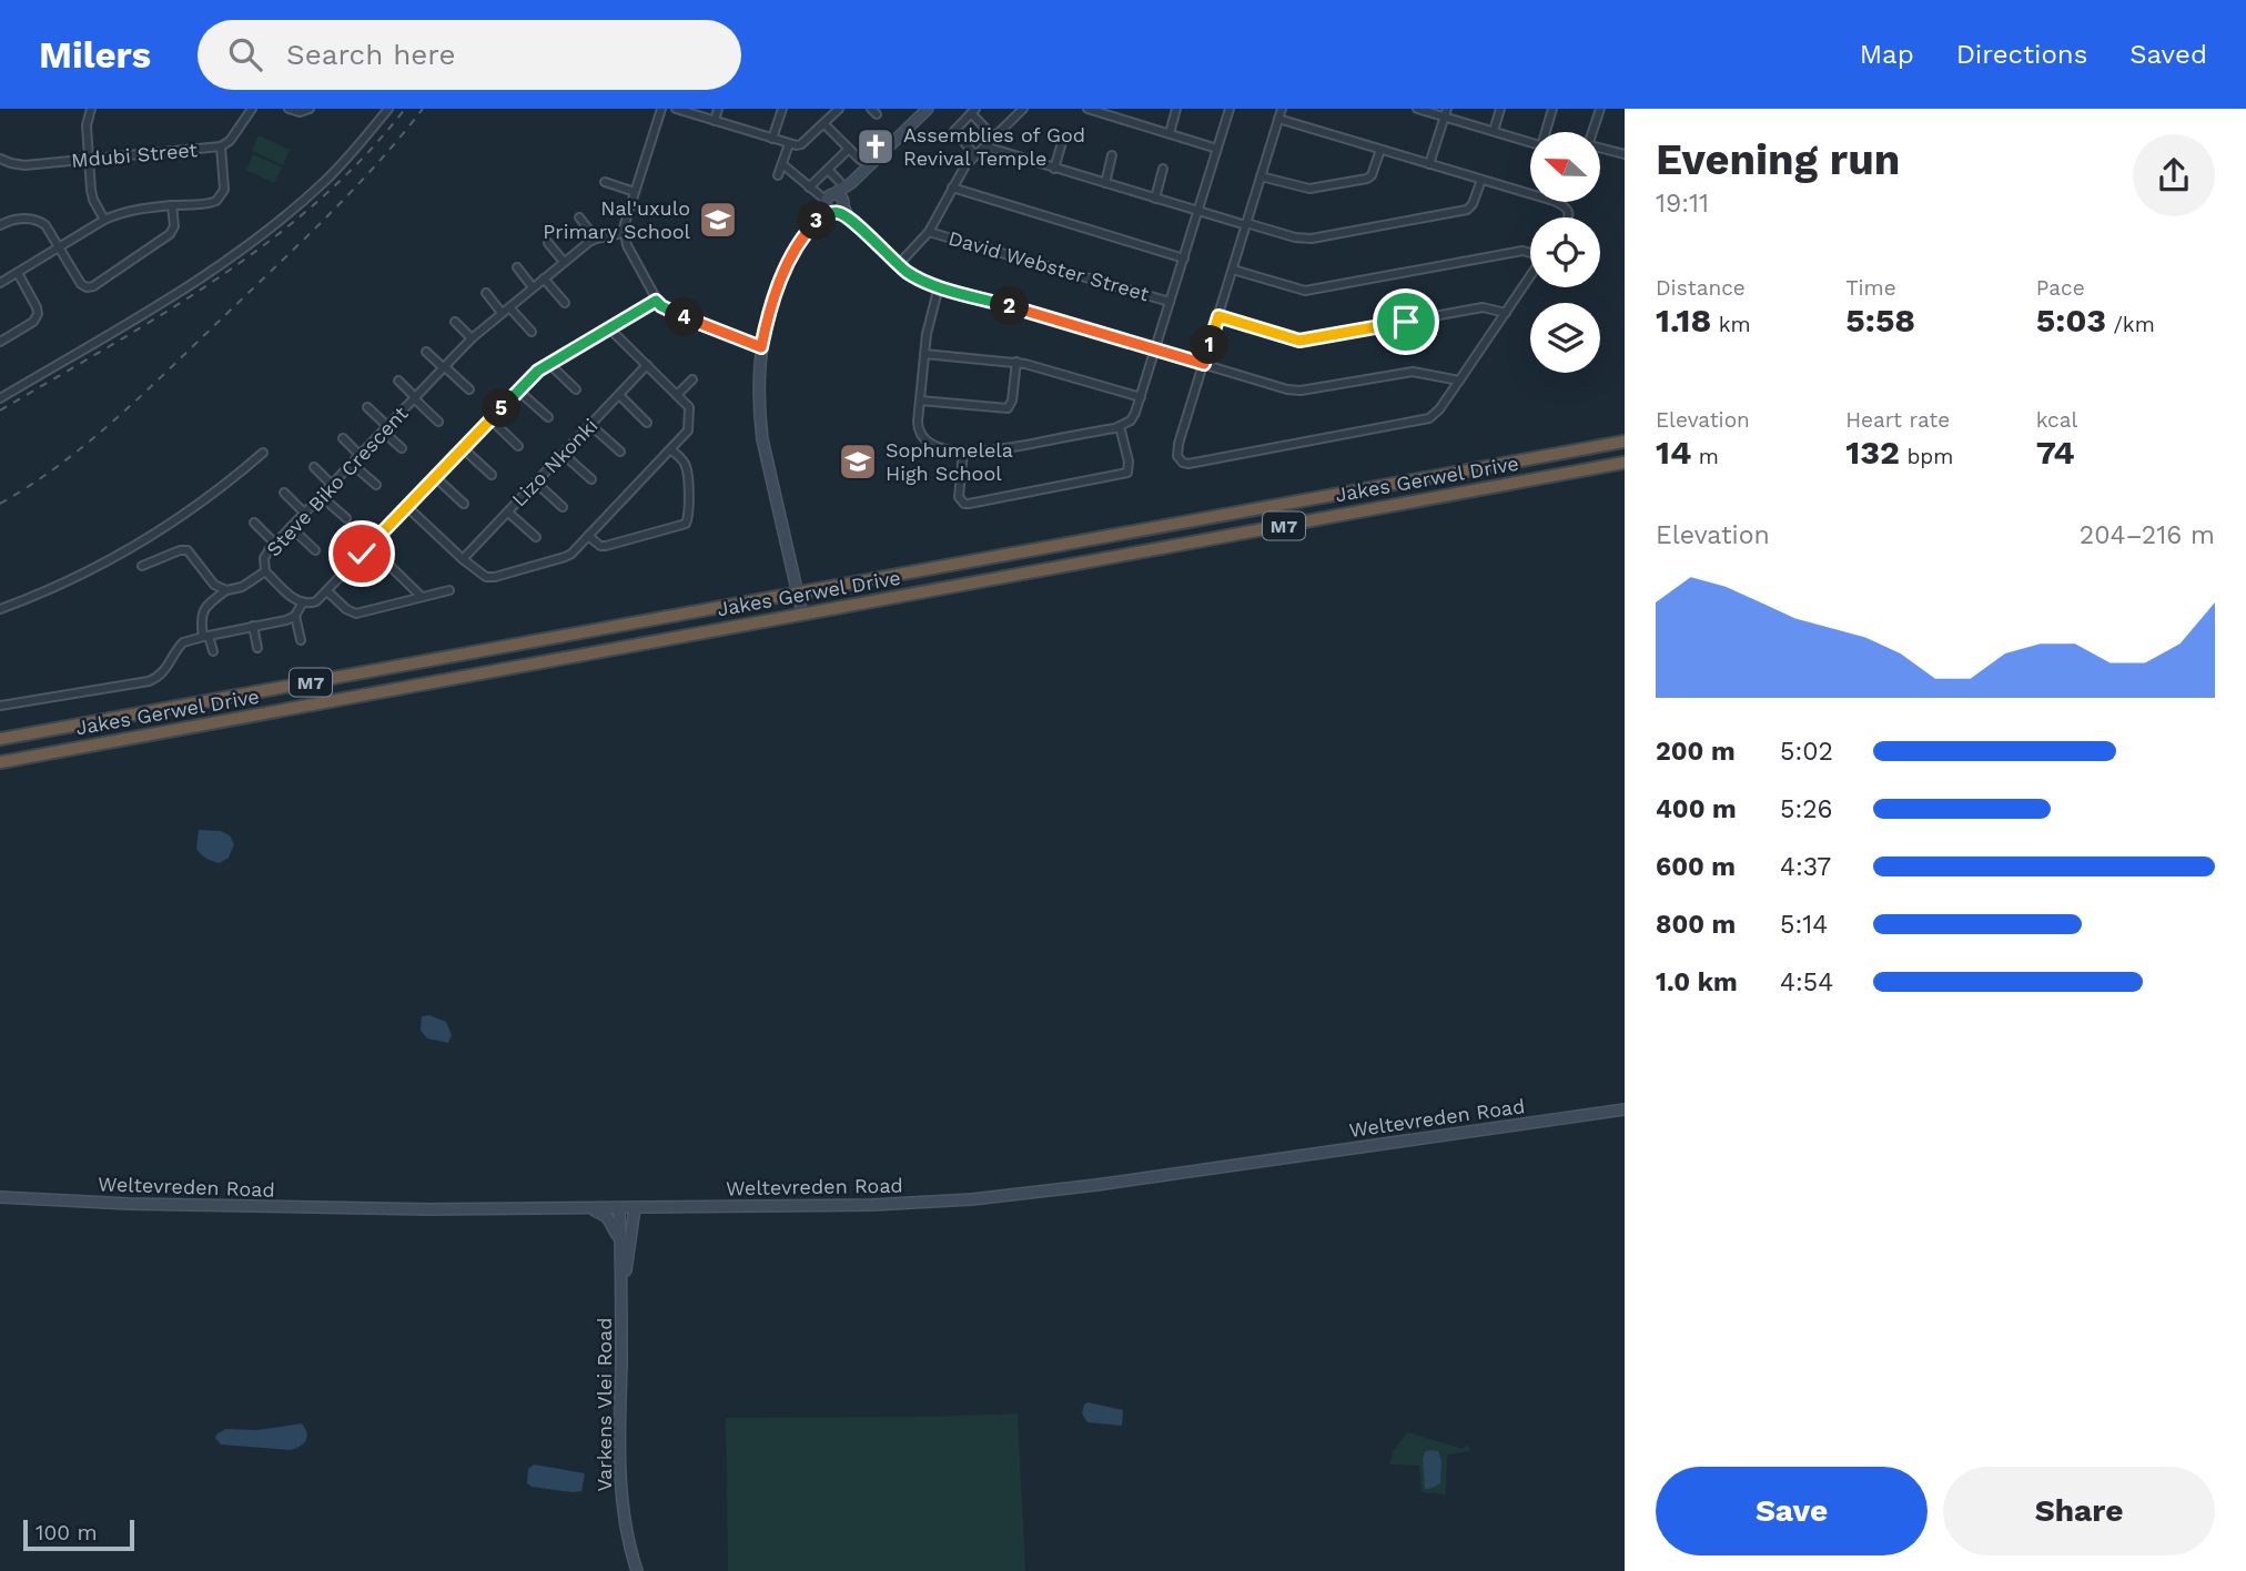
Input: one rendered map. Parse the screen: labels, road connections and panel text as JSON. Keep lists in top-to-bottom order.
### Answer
{
  "streets": {
    "highway": ["Jakes Gerwel Drive", "M7"],
    "street": [
      "Mdubi Street",
      "David Webster Street",
      "Lizo Nkonki",
      "Steve Biko Crescent",
      "Weltevreden Road",
      "Varkens Vlei Road"
    ]
  },
  "crossings": [
    ["Weltevreden Road", "Varkens Vlei Road"]
  ],
  "places": {
    "church": ["Assemblies of God Revival Temple"],
    "school or university": ["Nal'uxulo Primary School", "Sophumelela High School"]
  },
  "scale_bar": "100 m",
  "north": "left",
  "page": {
    "header": "Milers",
    "search": "Search here",
    "nav": ["Map", "Directions", "Saved"],
    "heading": ["Evening run", "19:11"],
    "pins": [
      "3",
      "2",
      "4",
      "1",
      "5"
    ],
    "stats": [
      ["Distance", "1.18 km"],
      ["Time", "5:58"],
      ["Pace", "5:03 /km"],
      ["Elevation", "14 m"],
      ["Heart rate", "132 bpm"],
      ["kcal", "74"]
    ],
    "chart": ["Elevation", "204–216 m"],
    "list": [
      {
        "name": "200 m",
        "note": "5:02"
      },
      {
        "name": "400 m",
        "note": "5:26"
      },
      {
        "name": "600 m",
        "note": "4:37"
      },
      {
        "name": "800 m",
        "note": "5:14"
      },
      {
        "name": "1.0 km",
        "note": "4:54"
      }
    ],
    "buttons": ["Save", "Share"],
    "scale": "100 m"
  }
}
